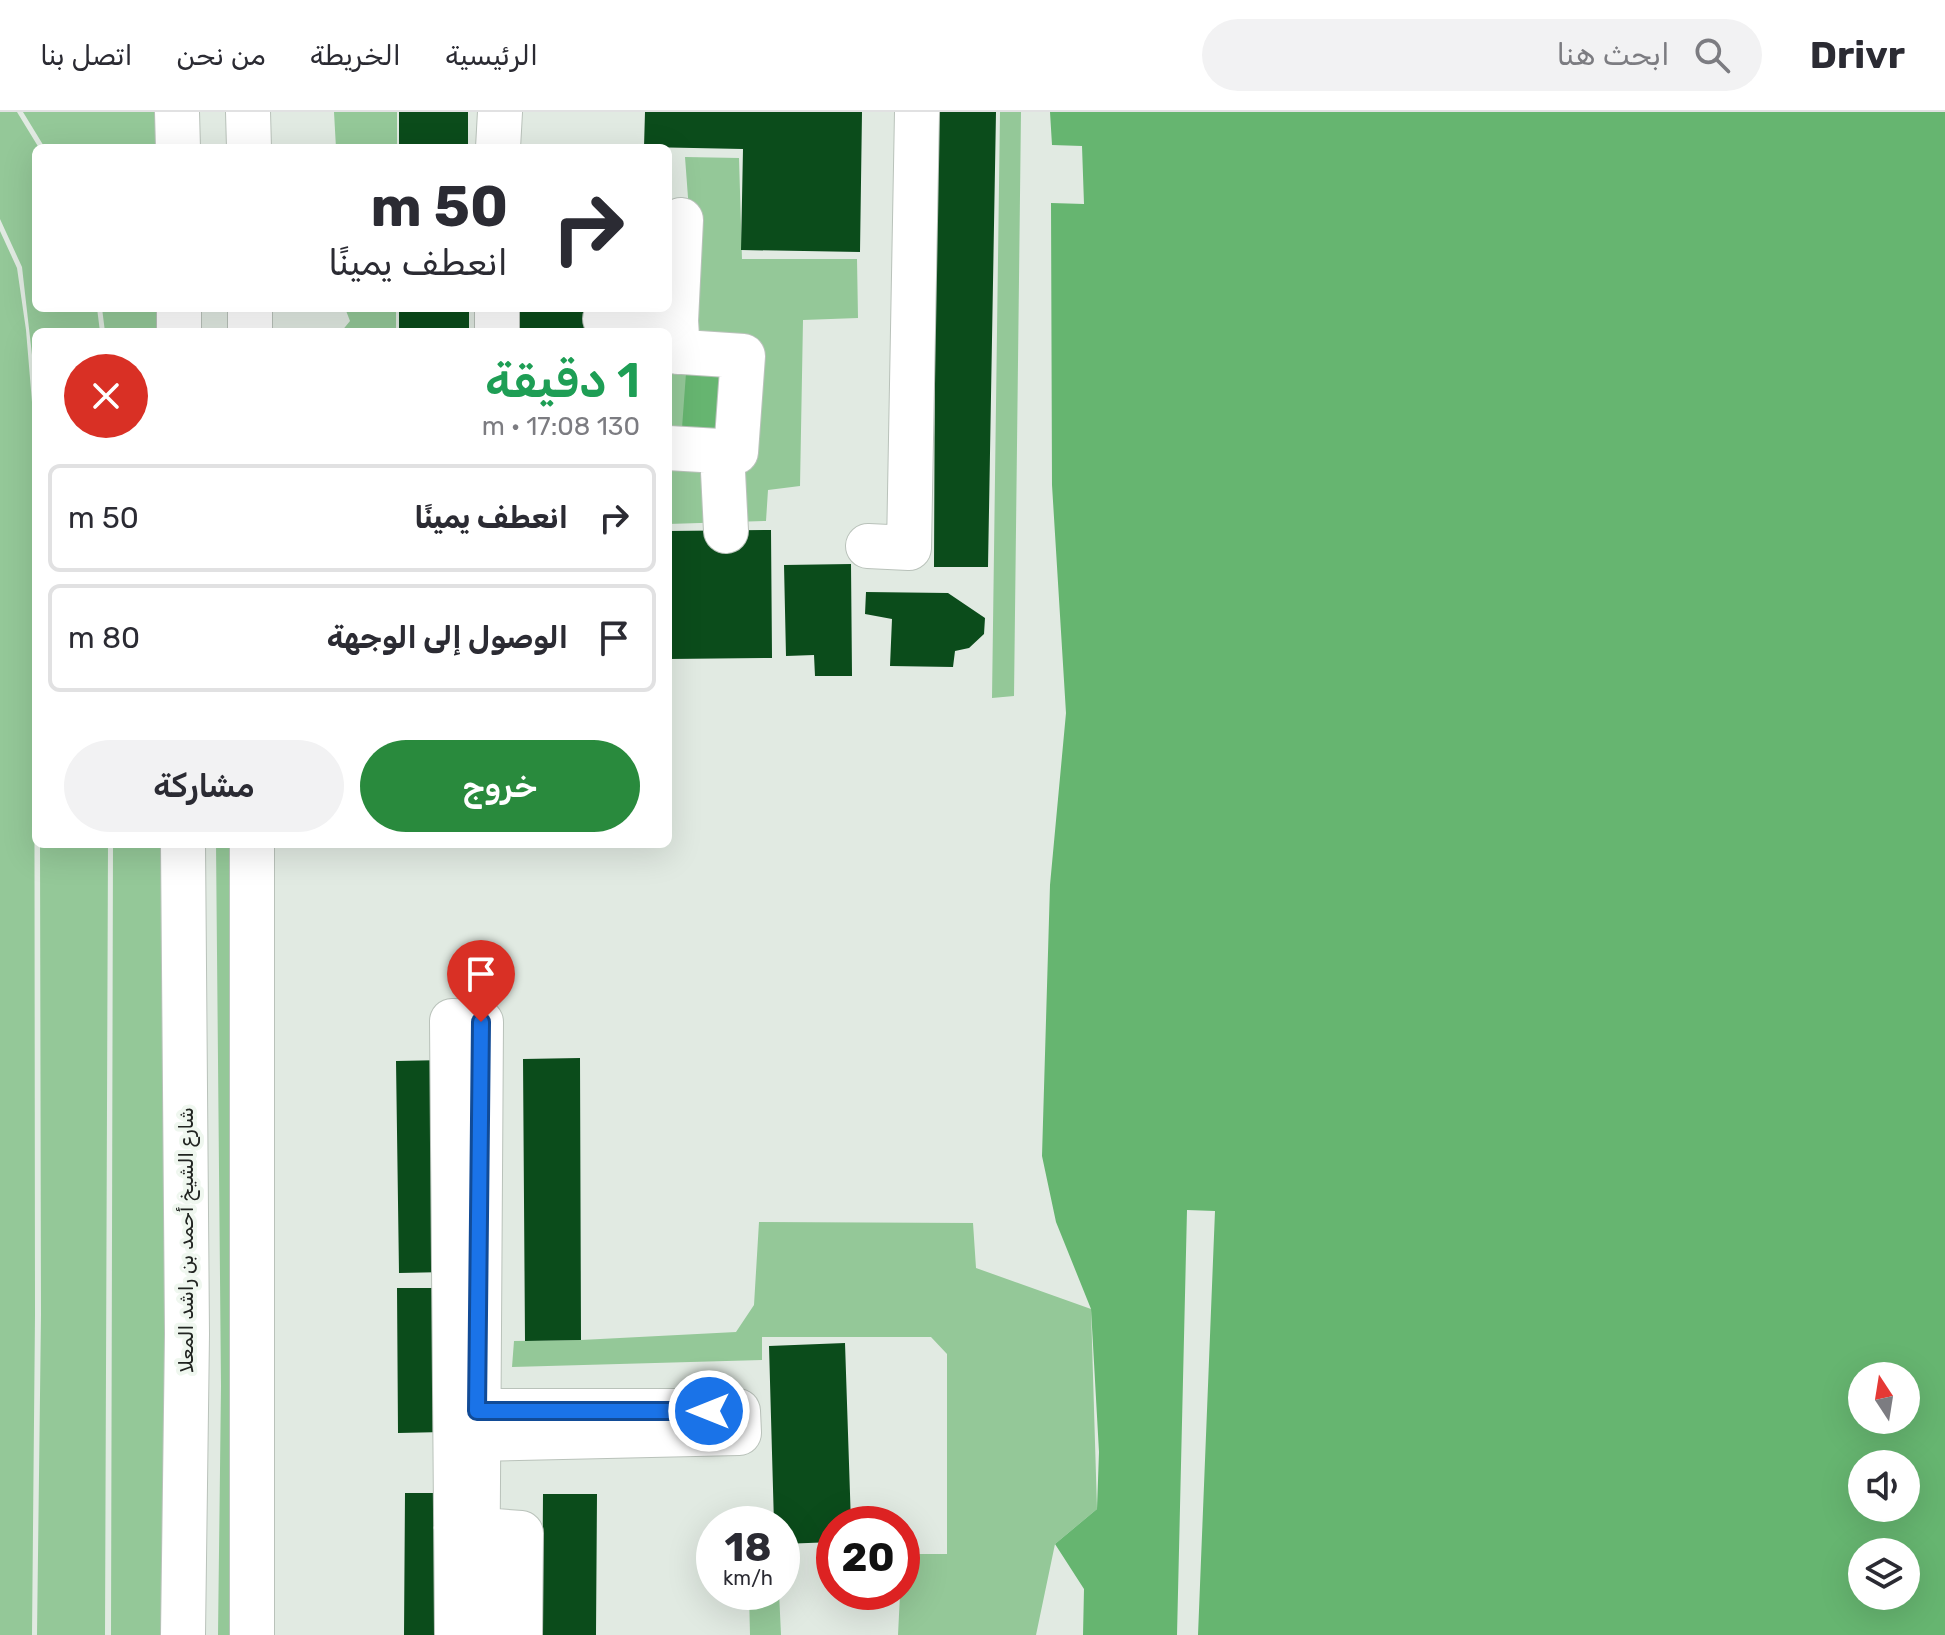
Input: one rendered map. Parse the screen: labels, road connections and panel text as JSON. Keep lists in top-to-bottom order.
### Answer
{
  "streets": {
    "main road": ["شارع الشيخ أحمد بن راشد المعلا"]
  },
  "north": "top",
  "page": {
    "header": "Drivr",
    "search": "ابحث هنا",
    "nav": [
      "الرئيسية",
      "الخريطة",
      "من نحن",
      "اتصل بنا"
    ],
    "turn": ["50 m", "انعطف يمينًا"],
    "heading": ["1 دقيقة", "130 m · 17:08"],
    "list": [
      {
        "name": "انعطف يمينًا",
        "value": "50 m"
      },
      {
        "name": "الوصول إلى الوجهة",
        "value": "80 m"
      }
    ],
    "buttons": ["خروج", "مشاركة"],
    "speed": "18 km/h",
    "limit": "20"
  }
}
